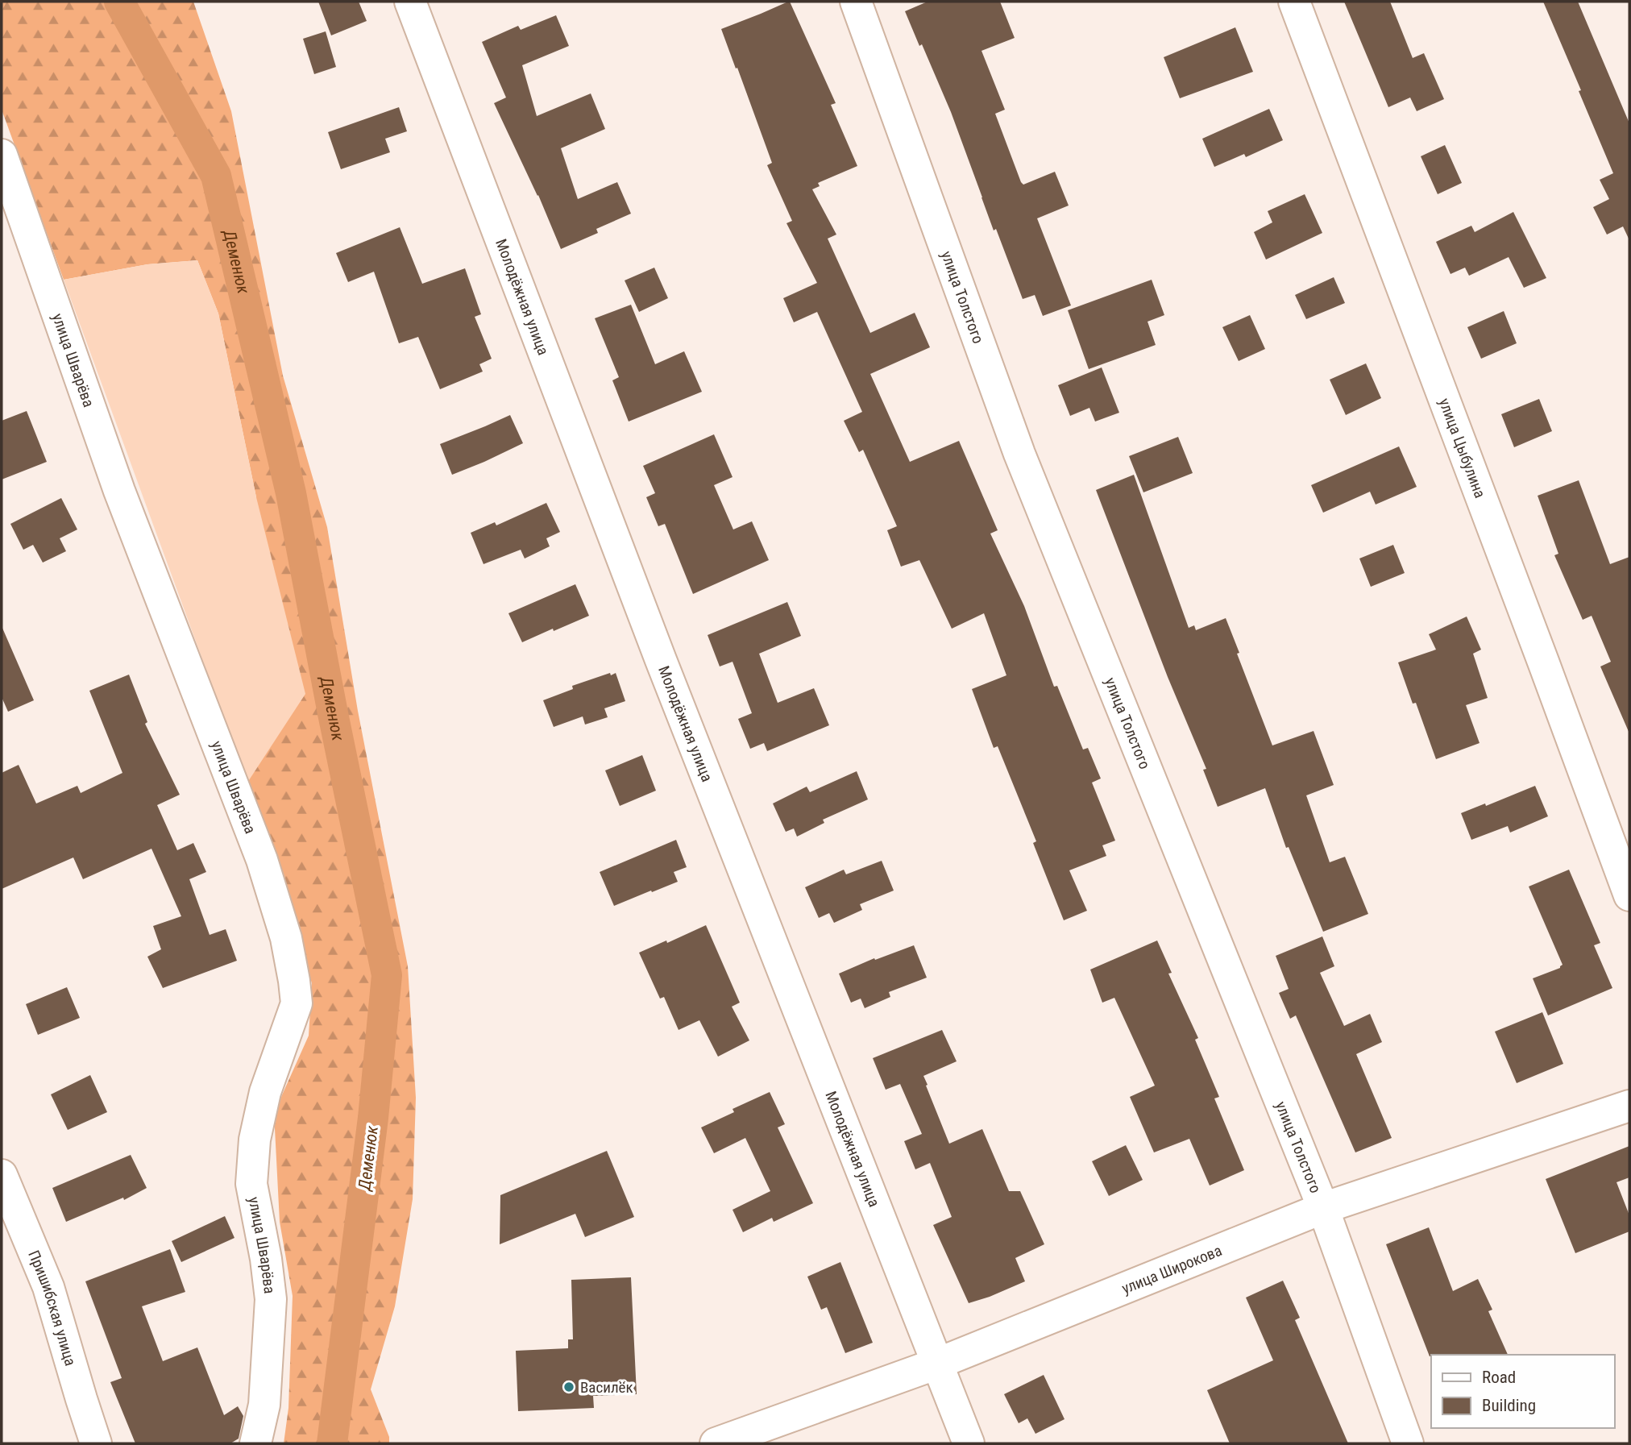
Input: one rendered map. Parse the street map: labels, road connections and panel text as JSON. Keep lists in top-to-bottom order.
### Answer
{
  "streets": {
    "street": [
      "Молодёжная улица",
      "улица Толстого",
      "улица Шварёва",
      "улица Цыбулина",
      "улица Широкова",
      "Пришибская улица"
    ]
  },
  "crossings": [
    ["Молодёжная улица", "улица Широкова"],
    ["улица Толстого", "улица Широкова"]
  ],
  "water": ["Деменюк"],
  "places": ["Василёк"],
  "legend": ["Road", "Building"]
}
